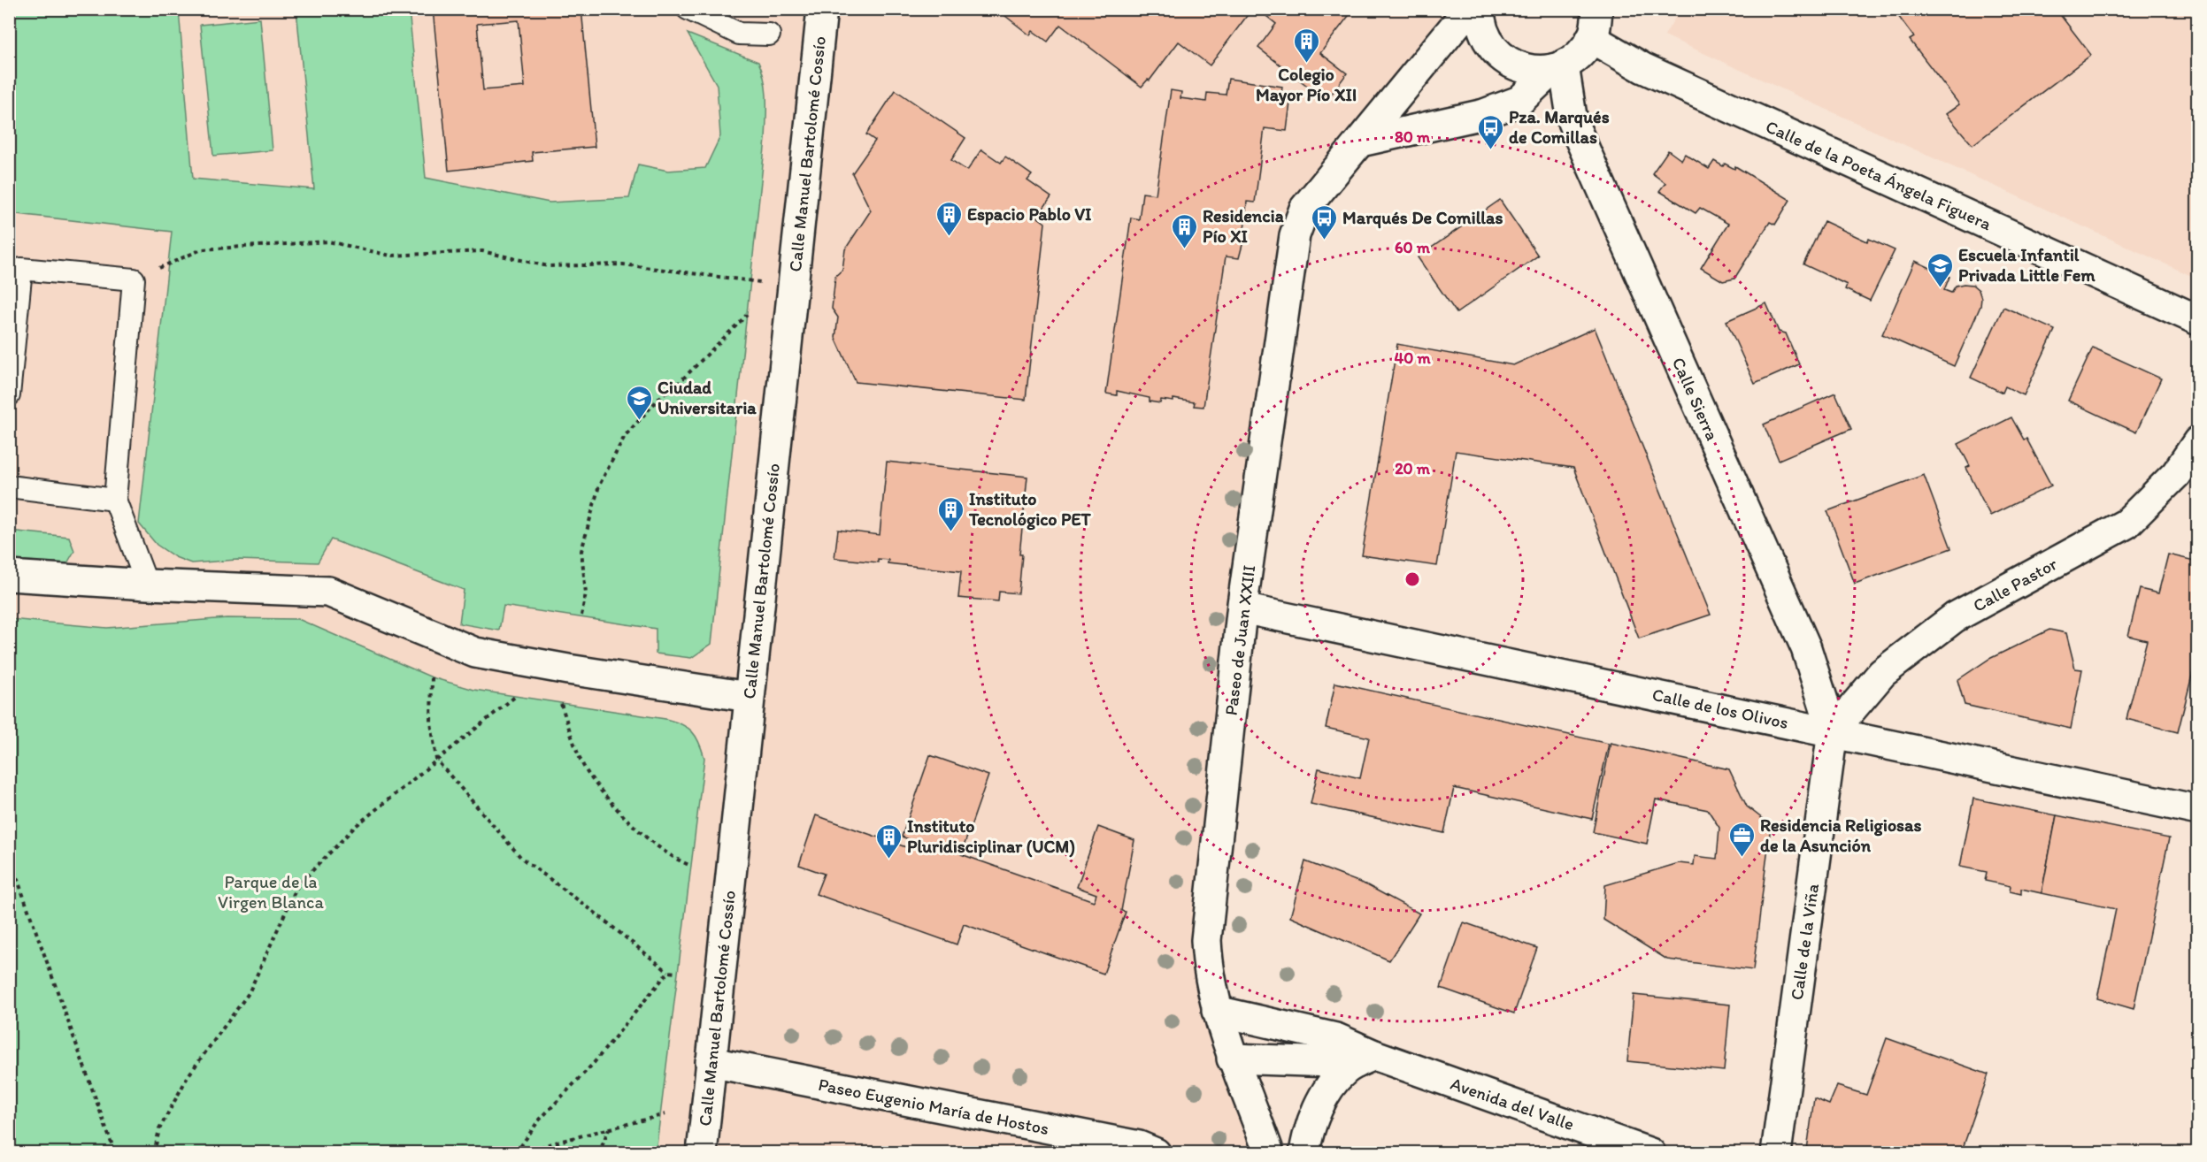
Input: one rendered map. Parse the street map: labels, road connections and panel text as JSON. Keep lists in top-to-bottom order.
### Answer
{
  "streets": {
    "street": [
      "Calle Manuel Bartolomé Cossío",
      "Calle de la Poeta Ángela Figuera",
      "Calle Sierra",
      "Calle Pastor",
      "Paseo de Juan XXIII",
      "Calle de los Olivos",
      "Calle de la Viña",
      "Avenida del Valle",
      "Paseo Eugenio María de Hostos"
    ]
  },
  "crossings": [
    ["Calle Manuel Bartolomé Cossío", "Paseo Eugenio María de Hostos"],
    ["Calle Sierra", "Calle Pastor"],
    ["Calle Sierra", "Calle de los Olivos"],
    ["Calle Sierra", "Calle de la Viña"],
    ["Calle Pastor", "Calle de los Olivos"],
    ["Calle Pastor", "Calle de la Viña"],
    ["Paseo de Juan XXIII", "Calle de los Olivos"],
    ["Paseo de Juan XXIII", "Avenida del Valle"],
    ["Calle de los Olivos", "Calle de la Viña"]
  ],
  "parks": ["Parque de la Virgen Blanca"],
  "places": {
    "building": [
      "Colegio Mayor Pío XII",
      "Espacio Pablo VI",
      "Residencia Pío XI",
      "Instituto Tecnológico PET",
      "Instituto Pluridisciplinar (UCM)"
    ],
    "bus stop": ["Pza. Marqués de Comillas", "Marqués De Comillas"],
    "school or university": ["Escuela Infantil Privada Little Fem", "Ciudad Universitaria"],
    "office": ["Residencia Religiosas de la Asunción"]
  },
  "rings": [
    "80 m",
    "60 m",
    "40 m",
    "20 m"
  ]
}
